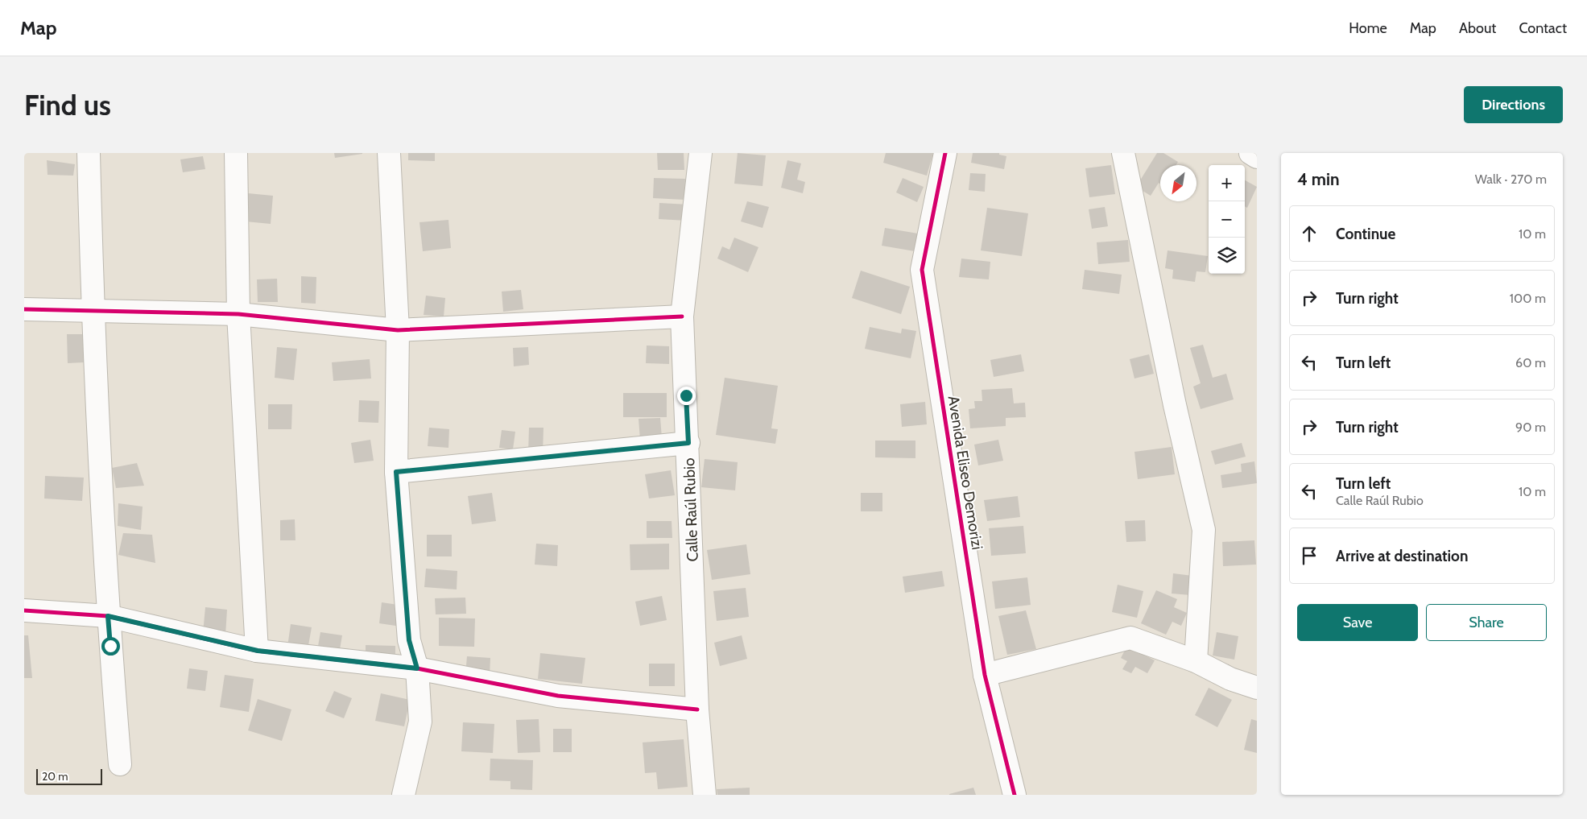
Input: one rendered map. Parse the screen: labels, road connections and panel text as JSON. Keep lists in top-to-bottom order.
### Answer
{
  "streets": {
    "street": ["Avenida Eliseo Demorizi", "Calle Raúl Rubio"]
  },
  "scale_bar": "20 m",
  "north": "bottom left",
  "page": {
    "header": "Map",
    "nav": [
      "Home",
      "Map",
      "About",
      "Contact"
    ],
    "buttons": [
      "Directions",
      ["Save", "Share"]
    ],
    "title": "Find us",
    "heading": ["4 min", "Walk · 270 m"],
    "map_buttons": ["+", "−"],
    "list": [
      ["Continue", "10 m"],
      ["Turn right", "100 m"],
      ["Turn left", "60 m"],
      ["Turn right", "90 m"],
      ["Turn left", "Calle Raúl Rubio", "10 m"],
      "Arrive at destination"
    ],
    "scale": "20 m"
  }
}
